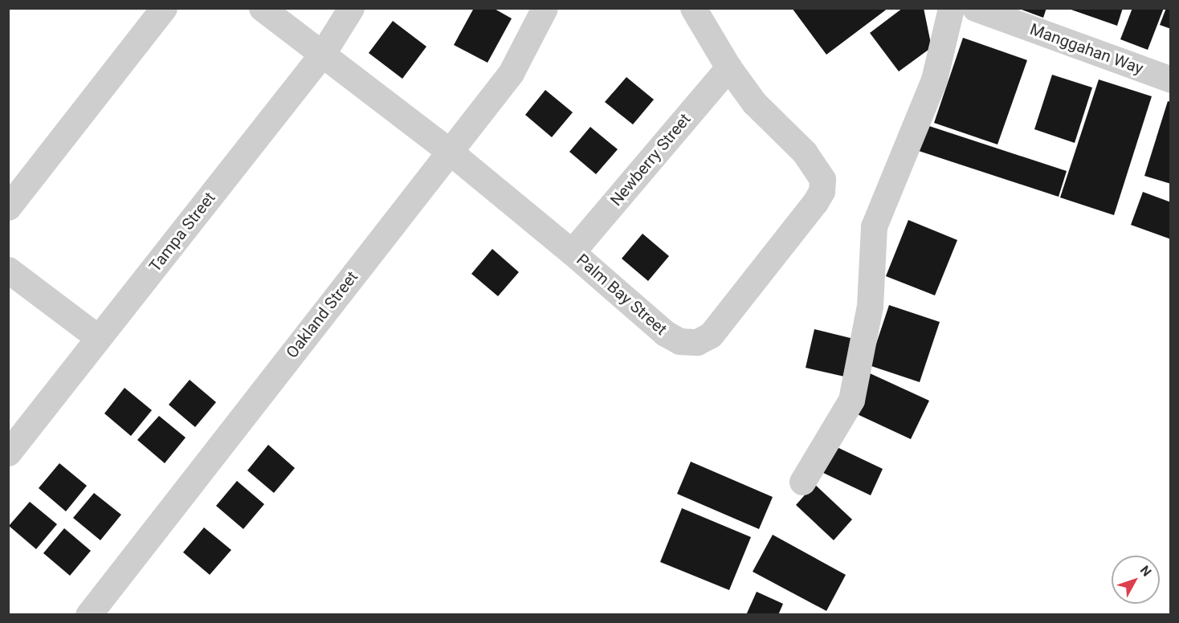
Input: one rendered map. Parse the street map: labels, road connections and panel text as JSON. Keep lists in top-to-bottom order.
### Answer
{
  "streets": {
    "street": [
      "Manggahan Way",
      "Newberry Street",
      "Tampa Street",
      "Palm Bay Street",
      "Oakland Street"
    ]
  },
  "crossings": [
    ["Newberry Street", "Palm Bay Street"],
    ["Tampa Street", "Palm Bay Street"],
    ["Palm Bay Street", "Oakland Street"]
  ],
  "north": "top right"
}
